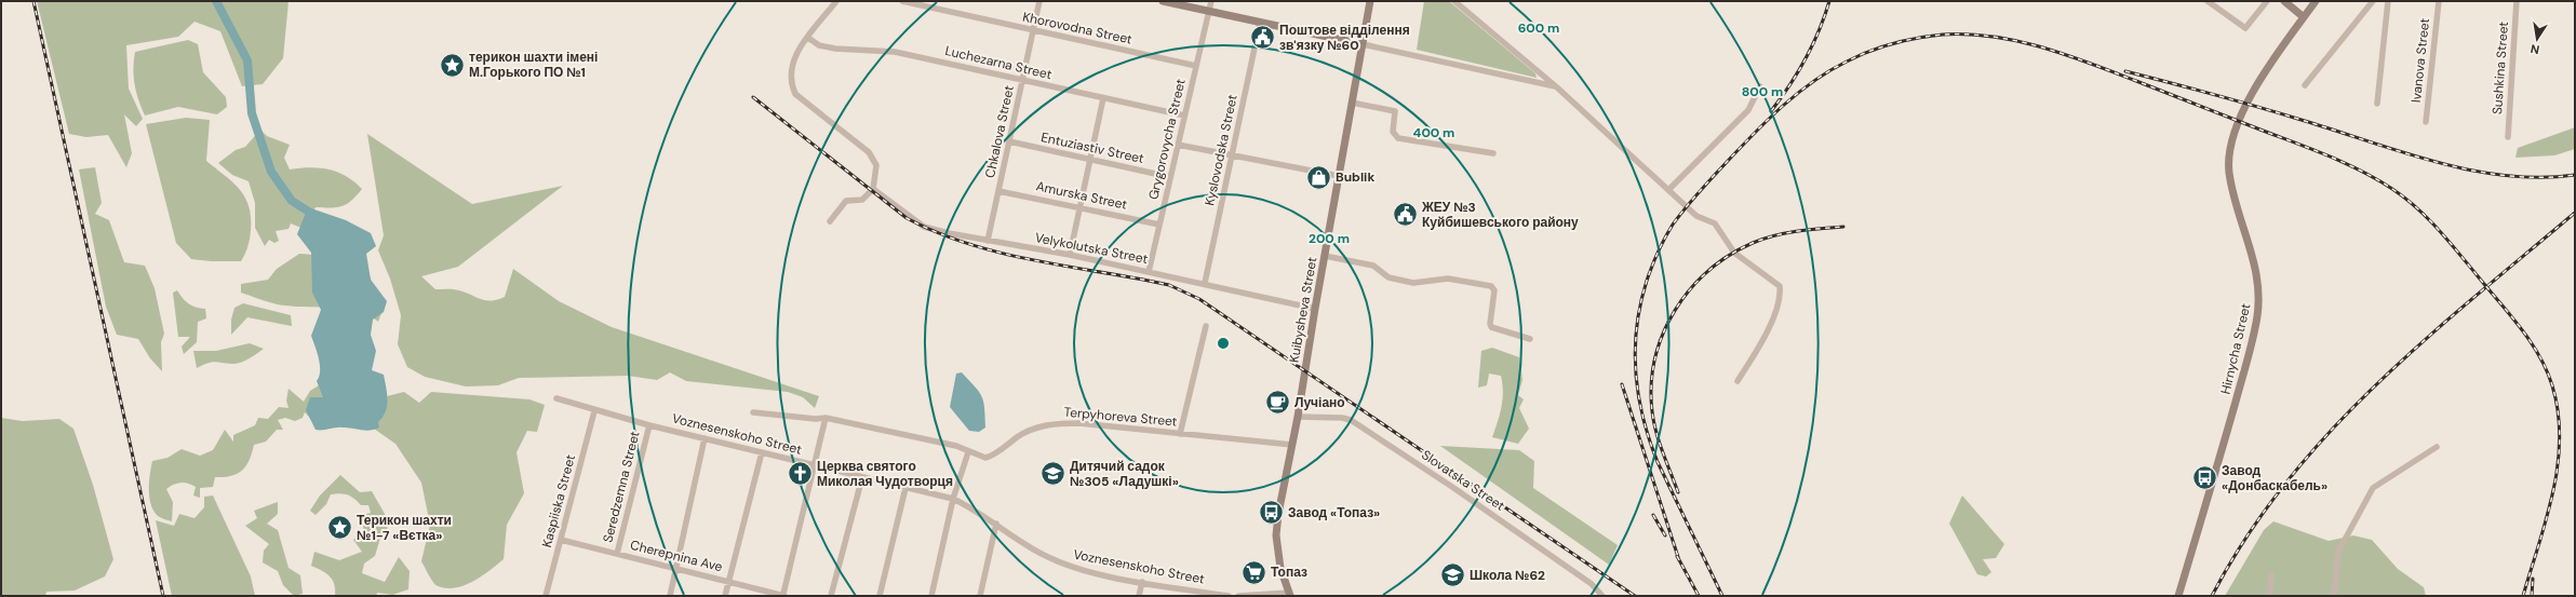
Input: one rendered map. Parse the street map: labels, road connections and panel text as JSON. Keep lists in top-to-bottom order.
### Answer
{
  "streets": {
    "main road": ["Kuibysheva Street", "Hirnycha Street"],
    "street": [
      "Khorovodna Street",
      "Ivanova Street",
      "Luchezarna Street",
      "Sushkina Street",
      "Chkalova Street",
      "Grygorovycha Street",
      "Entuziastiv Street",
      "Kyslovodska Street",
      "Amurska Street",
      "Velykolutska Street",
      "Terpyhoreva Street",
      "Voznesenskoho Street",
      "Slovatska Street",
      "Seredzemna Street",
      "Kaspiiska Street",
      "Cherepnina Ave"
    ]
  },
  "crossings": [
    ["Khorovodna Street", "Chkalova Street"],
    ["Khorovodna Street", "Grygorovycha Street"],
    ["Luchezarna Street", "Chkalova Street"],
    ["Luchezarna Street", "Grygorovycha Street"],
    ["Chkalova Street", "Entuziastiv Street"],
    ["Chkalova Street", "Amurska Street"],
    ["Chkalova Street", "Velykolutska Street"],
    ["Grygorovycha Street", "Entuziastiv Street"],
    ["Grygorovycha Street", "Amurska Street"],
    ["Grygorovycha Street", "Velykolutska Street"],
    ["Kyslovodska Street", "Velykolutska Street"],
    ["Velykolutska Street", "Kuibysheva Street"],
    ["Kuibysheva Street", "Terpyhoreva Street"],
    ["Kuibysheva Street", "Slovatska Street"],
    ["Voznesenskoho Street", "Seredzemna Street"],
    ["Voznesenskoho Street", "Kaspiiska Street"],
    ["Seredzemna Street", "Cherepnina Ave"],
    ["Kaspiiska Street", "Cherepnina Ave"]
  ],
  "places": {
    "public building": ["Поштове відділення зв'язку №60", "ЖЕУ №3 Куйбишевського району"],
    "place": ["терикон шахти імені М.Горького ПО №1", "Терикон шахти №1-7 «Вєтка»"],
    "shop": ["Bublik"],
    "cafe": ["Лучіано"],
    "church": ["Церква святого Миколая Чудотворця"],
    "school or university": ["Дитячий садок №305 «Ладушкі»", "Школа №62"],
    "bus stop": ["Завод «Донбаскабель»", "Завод «Топаз»"],
    "supermarket": ["Топаз"]
  },
  "north": "bottom",
  "rings": [
    "600 m",
    "800 m",
    "400 m",
    "200 m"
  ]
}
